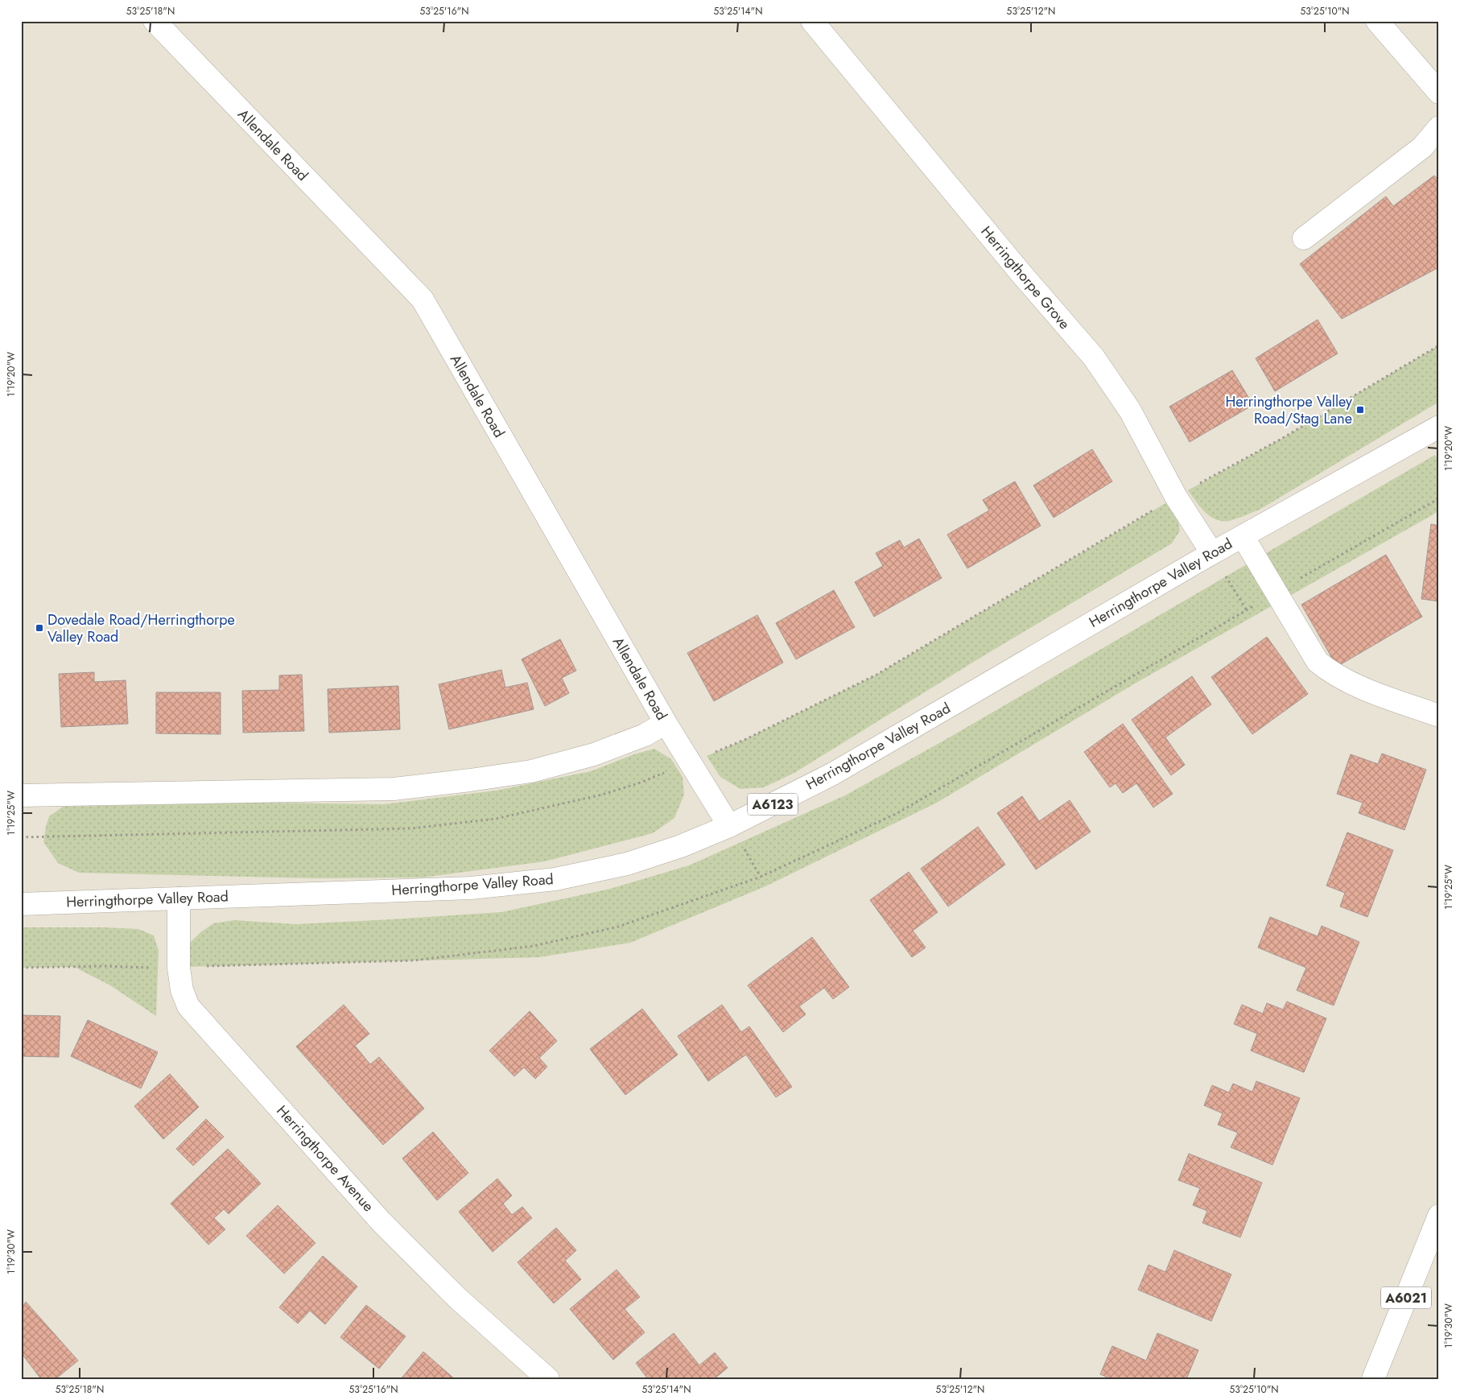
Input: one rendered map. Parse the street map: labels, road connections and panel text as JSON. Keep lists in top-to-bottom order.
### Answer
{
  "streets": {
    "street": [
      "Allendale Road",
      "Herringthorpe Grove",
      "Herringthorpe Valley Road",
      "A6123",
      "Herringthorpe Avenue",
      "A6021"
    ]
  },
  "crossings": [
    ["Allendale Road", "Herringthorpe Valley Road"],
    ["Herringthorpe Grove", "Herringthorpe Valley Road"],
    ["Herringthorpe Valley Road", "Herringthorpe Avenue"]
  ],
  "places": {
    "transit": ["Herringthorpe Valley Road/Stag Lane", "Dovedale Road/Herringthorpe Valley Road"]
  },
  "coordinates": [
    "53°25'18\"N",
    "53°25'16\"N",
    "53°25'14\"N",
    "53°25'12\"N",
    "53°25'10\"N",
    "1°19'20\"W",
    "1°19'25\"W",
    "1°19'30\"W"
  ]
}
